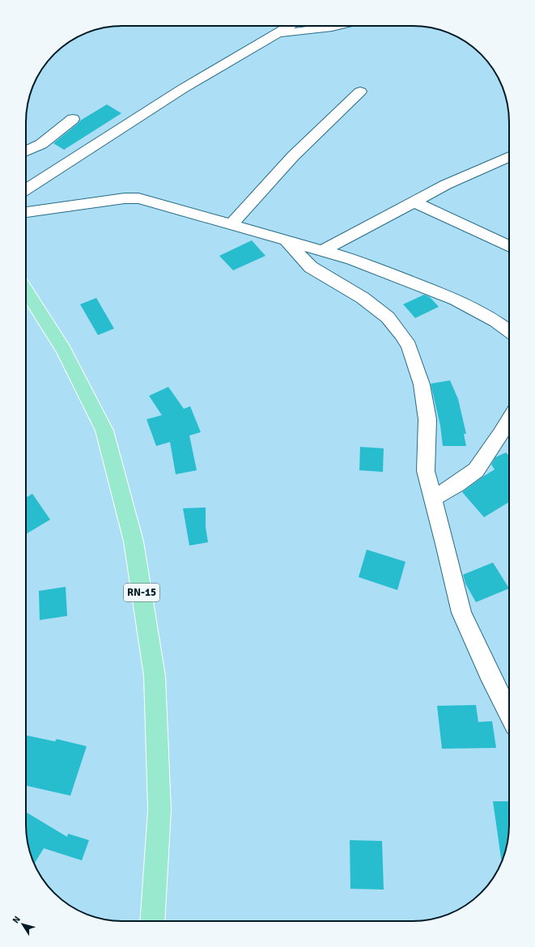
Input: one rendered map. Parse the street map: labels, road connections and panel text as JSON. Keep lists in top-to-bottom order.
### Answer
{
  "streets": {
    "main road": ["RN-15"]
  },
  "north": "top left"
}
